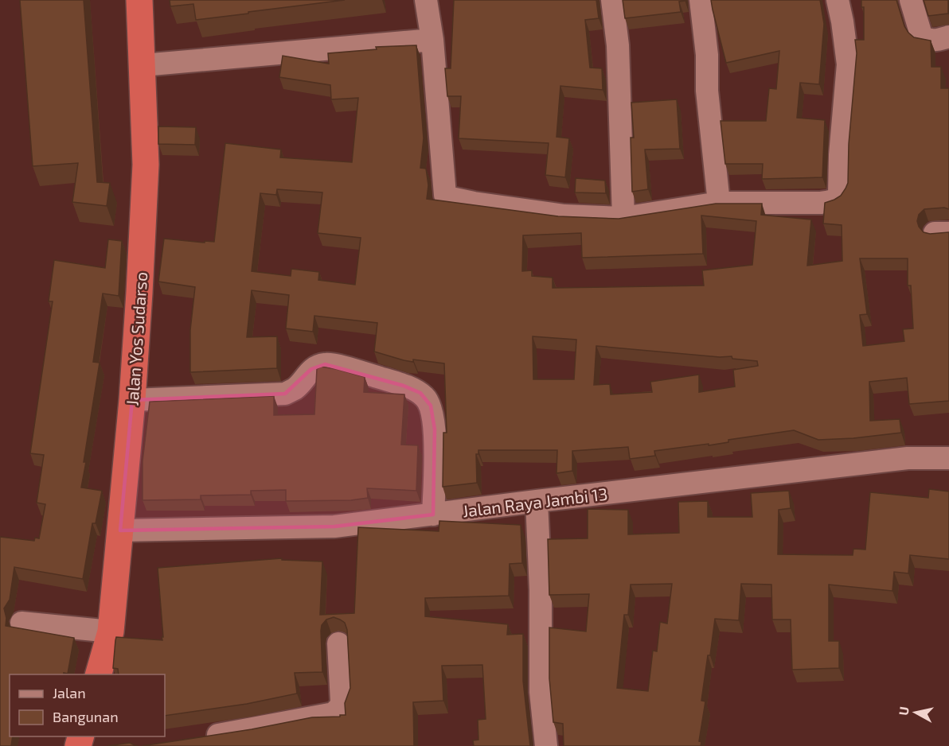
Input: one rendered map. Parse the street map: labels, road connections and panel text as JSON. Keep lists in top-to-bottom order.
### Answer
{
  "streets": {
    "highway": ["Jalan Yos Sudarso"],
    "street": ["Jalan Raya Jambi 13"]
  },
  "crossings": [
    ["Jalan Yos Sudarso", "Jalan Raya Jambi 13"]
  ],
  "legend": ["Jalan", "Bangunan"],
  "north": "left"
}
